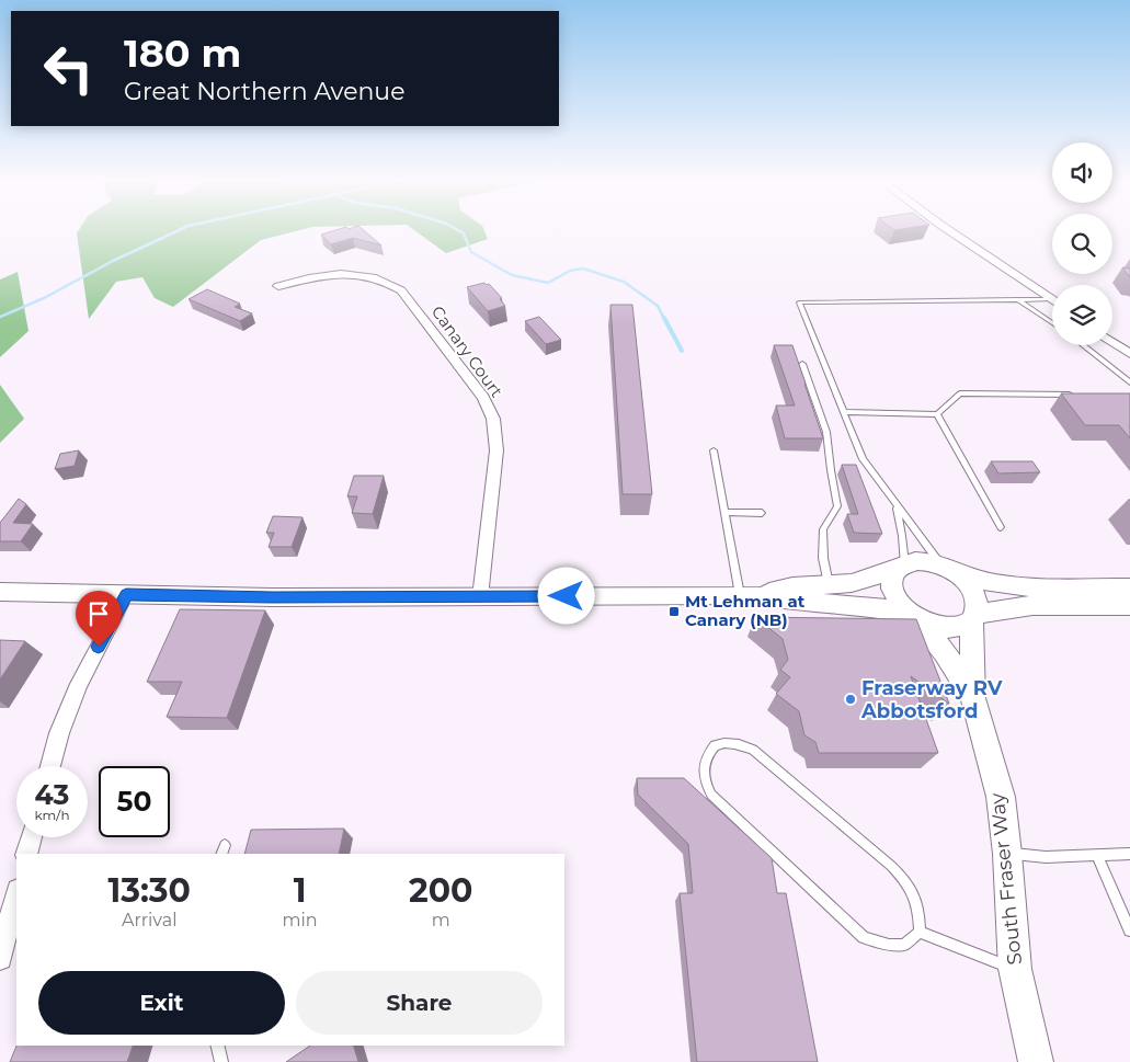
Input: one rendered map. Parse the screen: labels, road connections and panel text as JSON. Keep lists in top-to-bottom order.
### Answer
{
  "streets": {
    "main road": ["South Fraser Way"],
    "street": ["Canary Court"]
  },
  "places": {
    "transit": ["Mt Lehman at Canary (NB)"],
    "other": ["Fraserway RV Abbotsford"]
  },
  "page": {
    "turn": ["180 m", "Great Northern Avenue"],
    "speed": "43 km/h",
    "limit": "50",
    "eta": [
      "13:30",
      "Arrival",
      "1",
      "min",
      "200",
      "m"
    ],
    "buttons": ["Exit", "Share"]
  }
}
